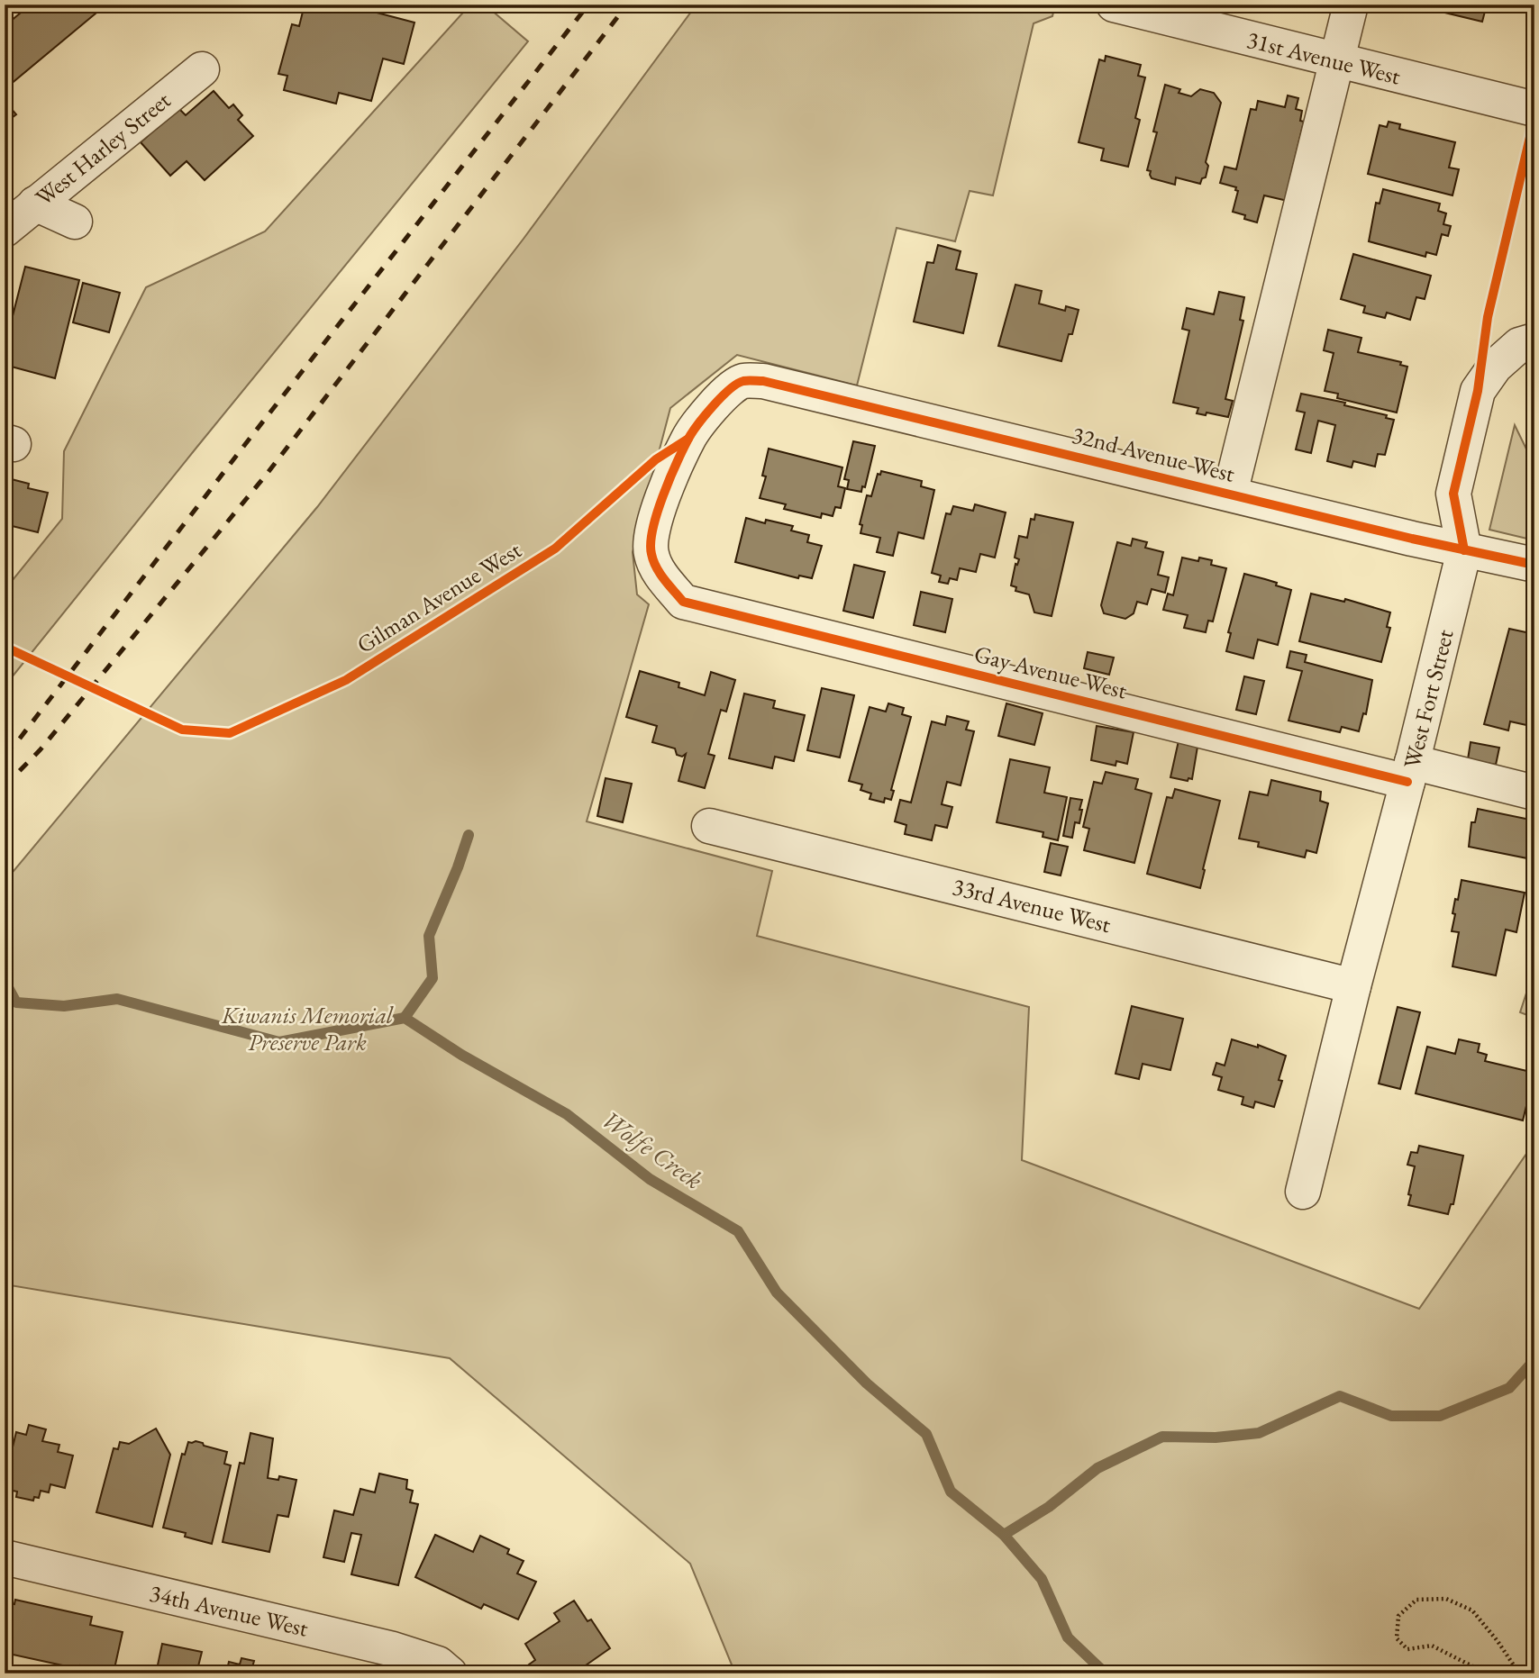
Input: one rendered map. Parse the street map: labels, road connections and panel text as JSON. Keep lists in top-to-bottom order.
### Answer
{
  "streets": {
    "street": [
      "31st Avenue West",
      "West Harley Street",
      "32nd Avenue West",
      "Gay Avenue West",
      "West Fort Street",
      "33rd Avenue West",
      "34th Avenue West"
    ],
    "cycle path": ["Gilman Avenue West"]
  },
  "crossings": [
    ["32nd Avenue West", "Gay Avenue West"],
    ["32nd Avenue West", "West Fort Street"],
    ["Gay Avenue West", "West Fort Street"],
    ["West Fort Street", "33rd Avenue West"]
  ],
  "water": ["Wolfe Creek"],
  "parks": ["Kiwanis Memorial Preserve Park"]
}
